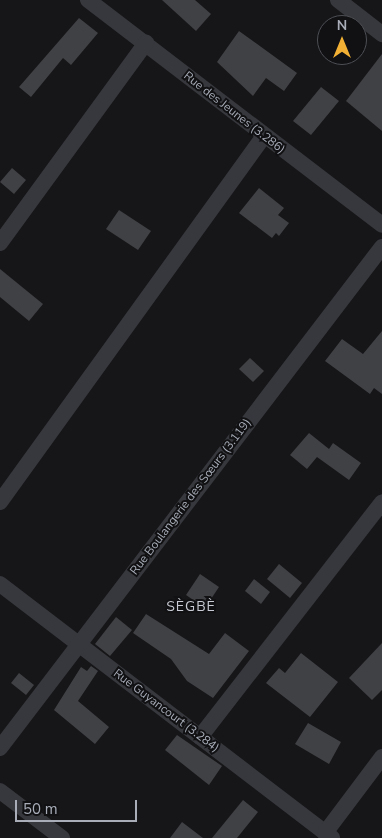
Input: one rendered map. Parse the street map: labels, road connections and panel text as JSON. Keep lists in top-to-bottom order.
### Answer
{
  "streets": {
    "street": ["Rue des Jeunes (3.286)", "Rue Boulangerie des Sœurs (3.119)", "Rue Guyancourt (3.284)"]
  },
  "crossings": [
    ["Rue Boulangerie des Sœurs (3.119)", "Rue Guyancourt (3.284)"]
  ],
  "districts": ["SÈGBÈ"],
  "scale_bar": "50 m",
  "north": "top"
}
